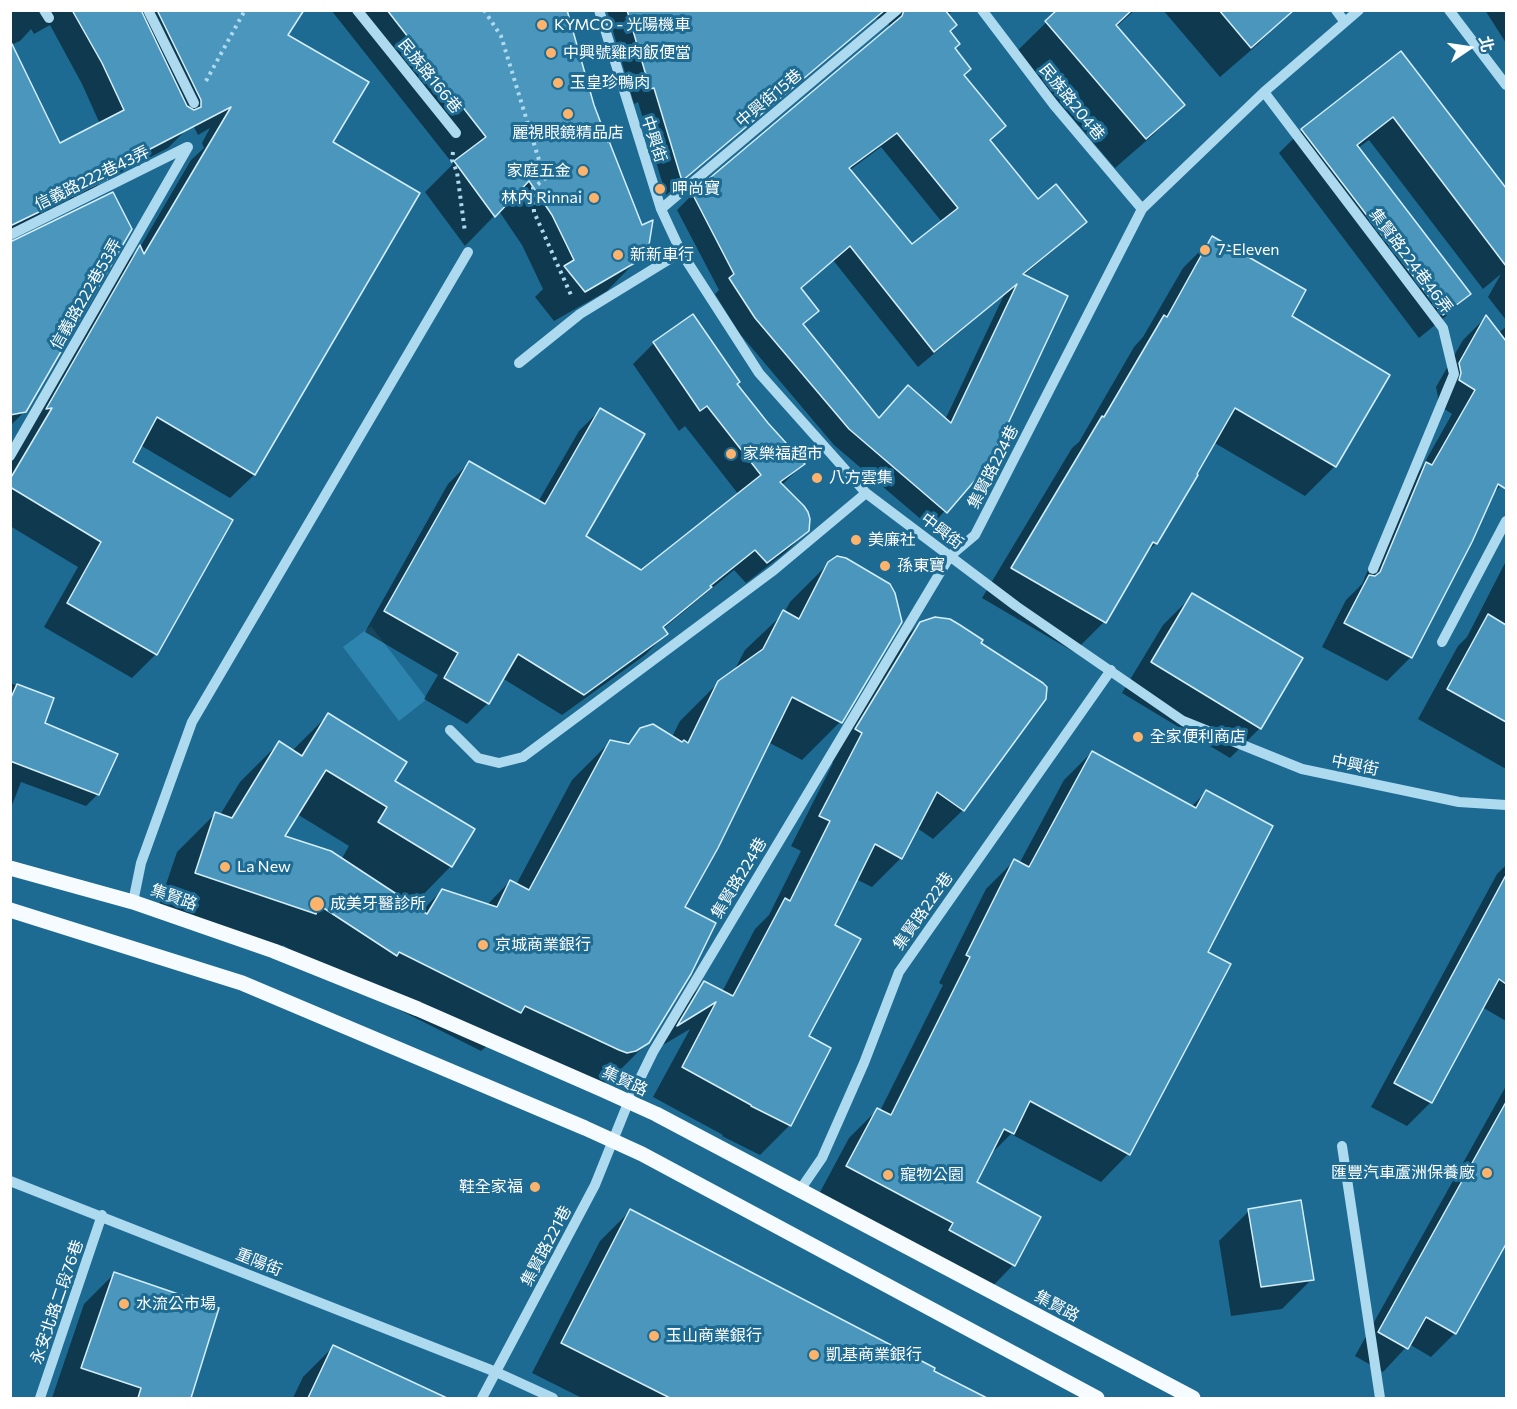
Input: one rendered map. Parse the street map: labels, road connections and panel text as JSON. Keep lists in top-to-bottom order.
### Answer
{
  "streets": {
    "main road": ["集賢路"],
    "street": [
      "民族路166巷",
      "中興街15巷",
      "民族路204巷",
      "中興街",
      "信義路222巷43弄",
      "集賢路224巷46弄",
      "信義路222巷53弄",
      "集賢路224巷",
      "集賢路222巷",
      "集賢路221巷",
      "重陽街",
      "永安北路二段76巷"
    ]
  },
  "crossings": [
    ["中興街15巷", "中興街"],
    ["民族路204巷", "集賢路224巷"],
    ["中興街", "集賢路224巷"],
    ["中興街", "集賢路222巷"],
    ["信義路222巷43弄", "信義路222巷53弄"],
    ["集賢路224巷46弄", "集賢路224巷"],
    ["集賢路224巷", "集賢路"],
    ["集賢路224巷", "集賢路221巷"],
    ["集賢路", "集賢路222巷"],
    ["集賢路", "集賢路221巷"],
    ["集賢路221巷", "重陽街"],
    ["重陽街", "永安北路二段76巷"]
  ],
  "places": [
    "KYMCO - 光陽機車",
    "中興號雞肉飯便當",
    "玉皇珍鴨肉",
    "麗視眼鏡精品店",
    "家庭五金",
    "呷尚寶",
    "林內 Rinnai",
    "7-Eleven",
    "新新車行",
    "家樂福超市",
    "八方雲集",
    "美廉社",
    "孫東寶",
    "全家便利商店",
    "La New",
    "成美牙醫診所",
    "京城商業銀行",
    "匯豐汽車蘆洲保養廠",
    "寵物公園",
    "鞋全家福",
    "水流公市場",
    "玉山商業銀行",
    "凱基商業銀行"
  ],
  "north": "right"
}
